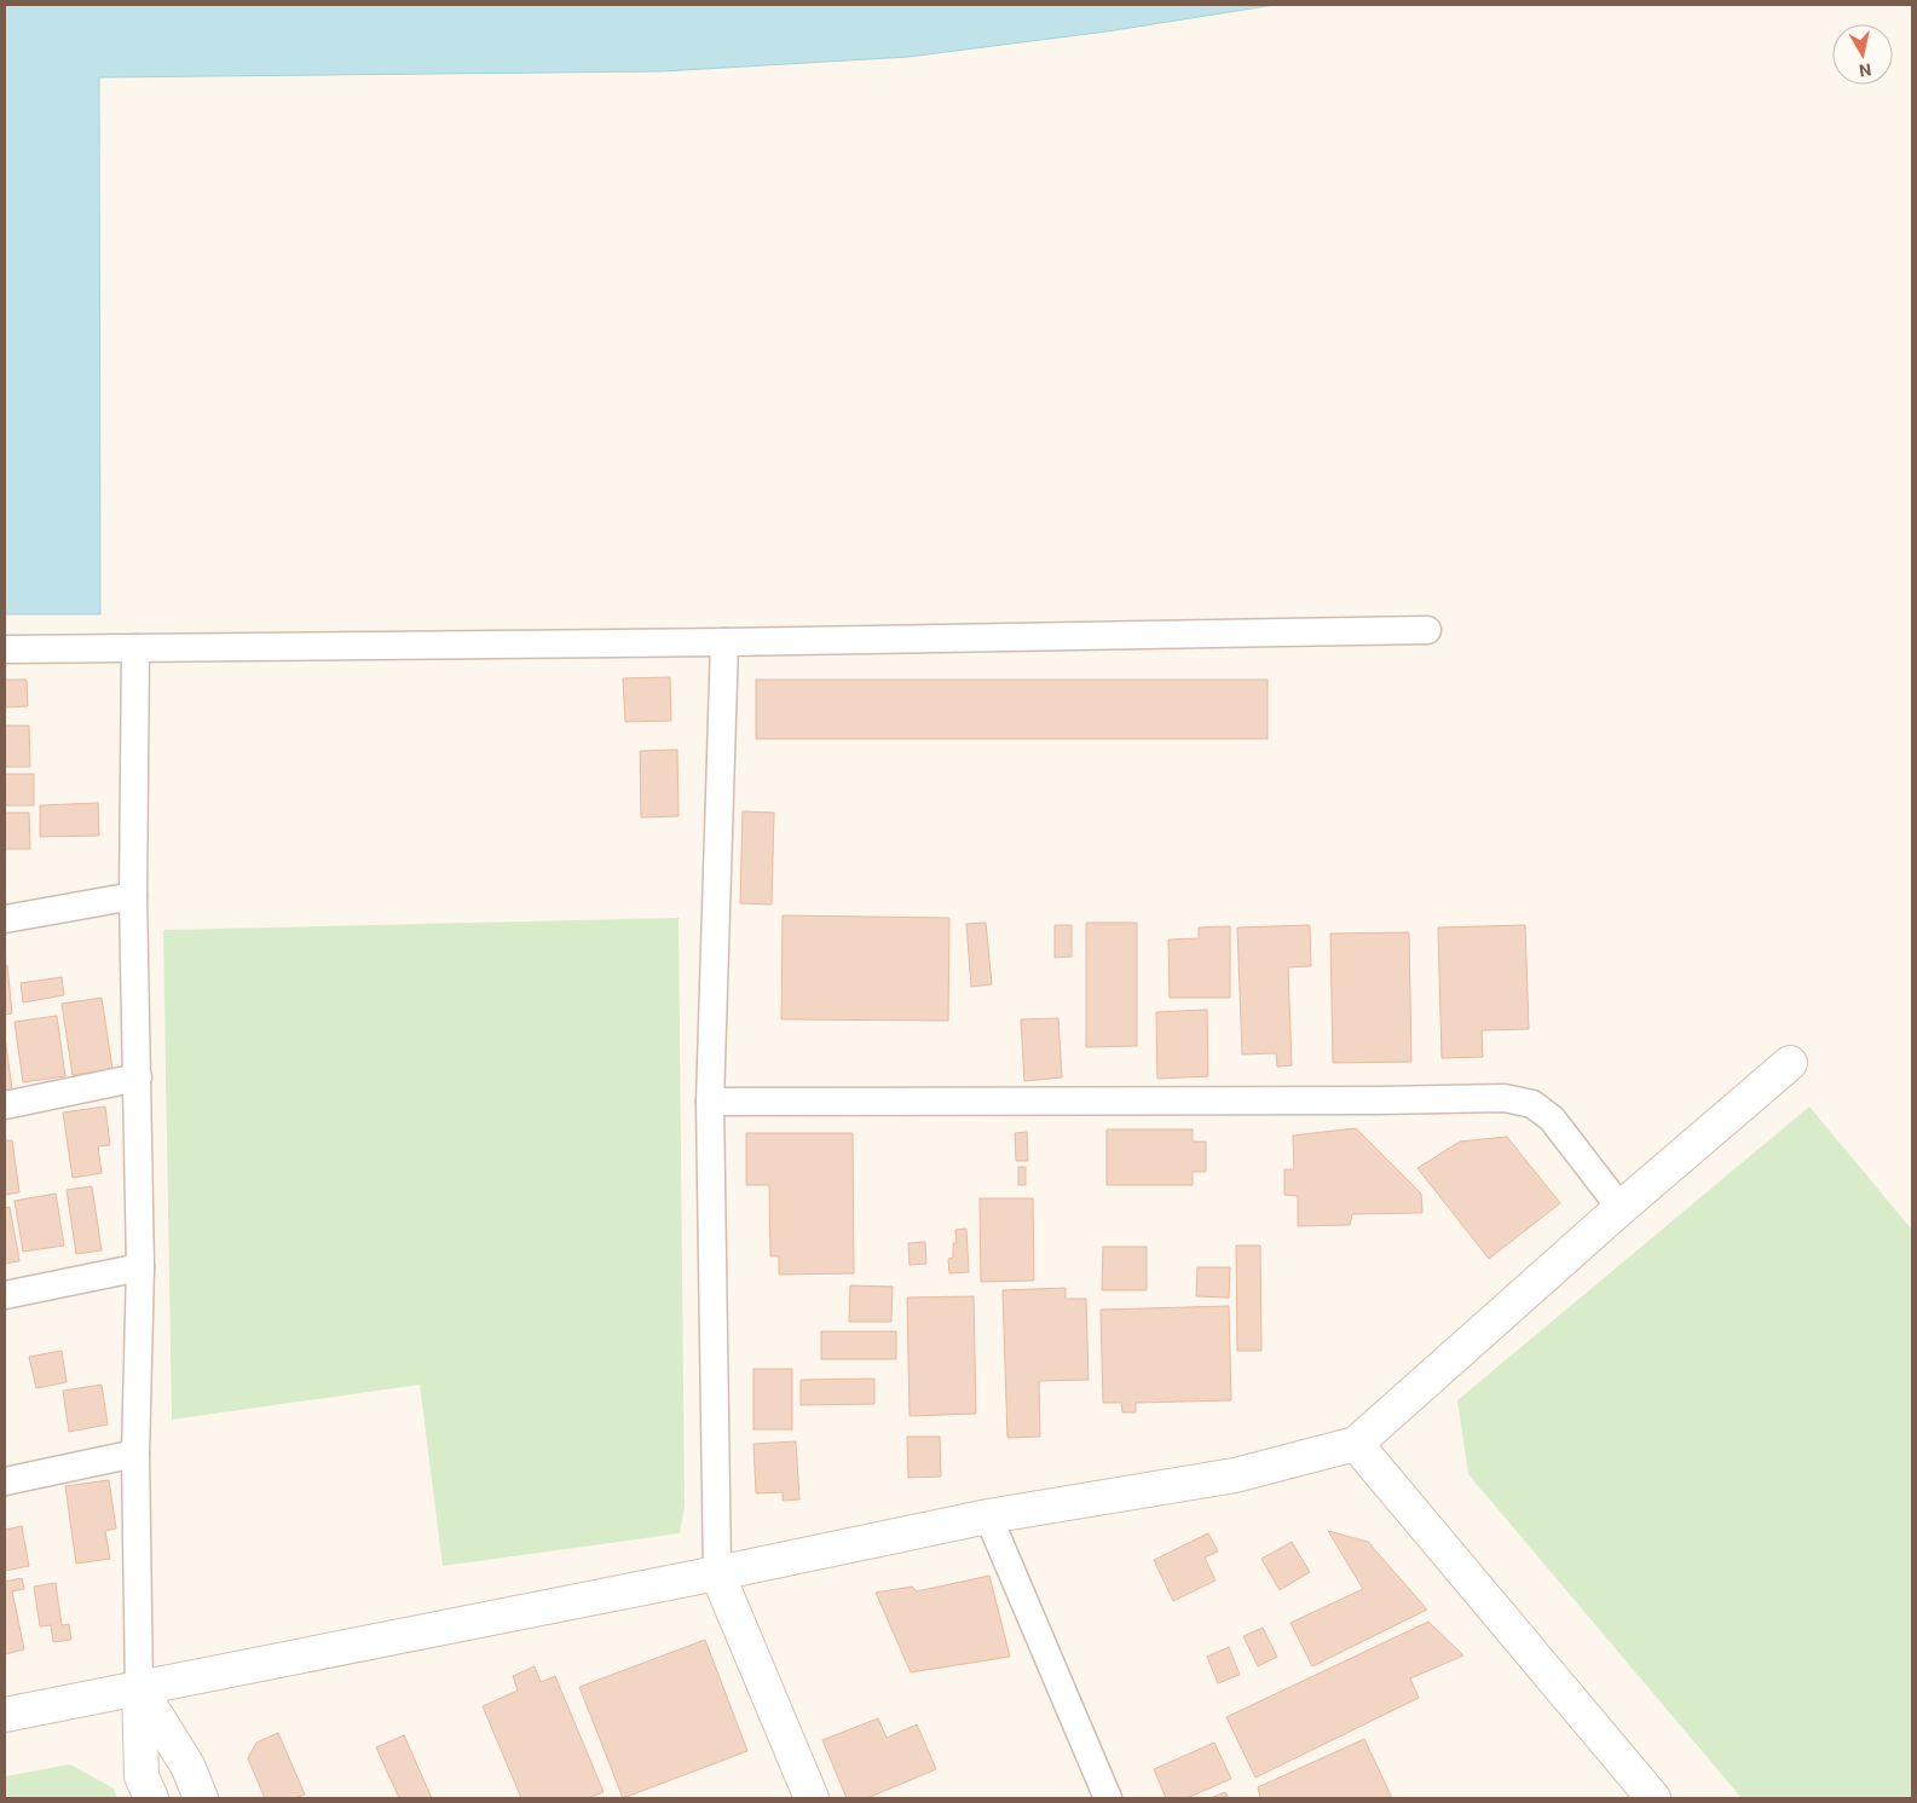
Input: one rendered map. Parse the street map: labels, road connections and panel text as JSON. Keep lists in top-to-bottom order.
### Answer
{
  "north": "bottom"
}
